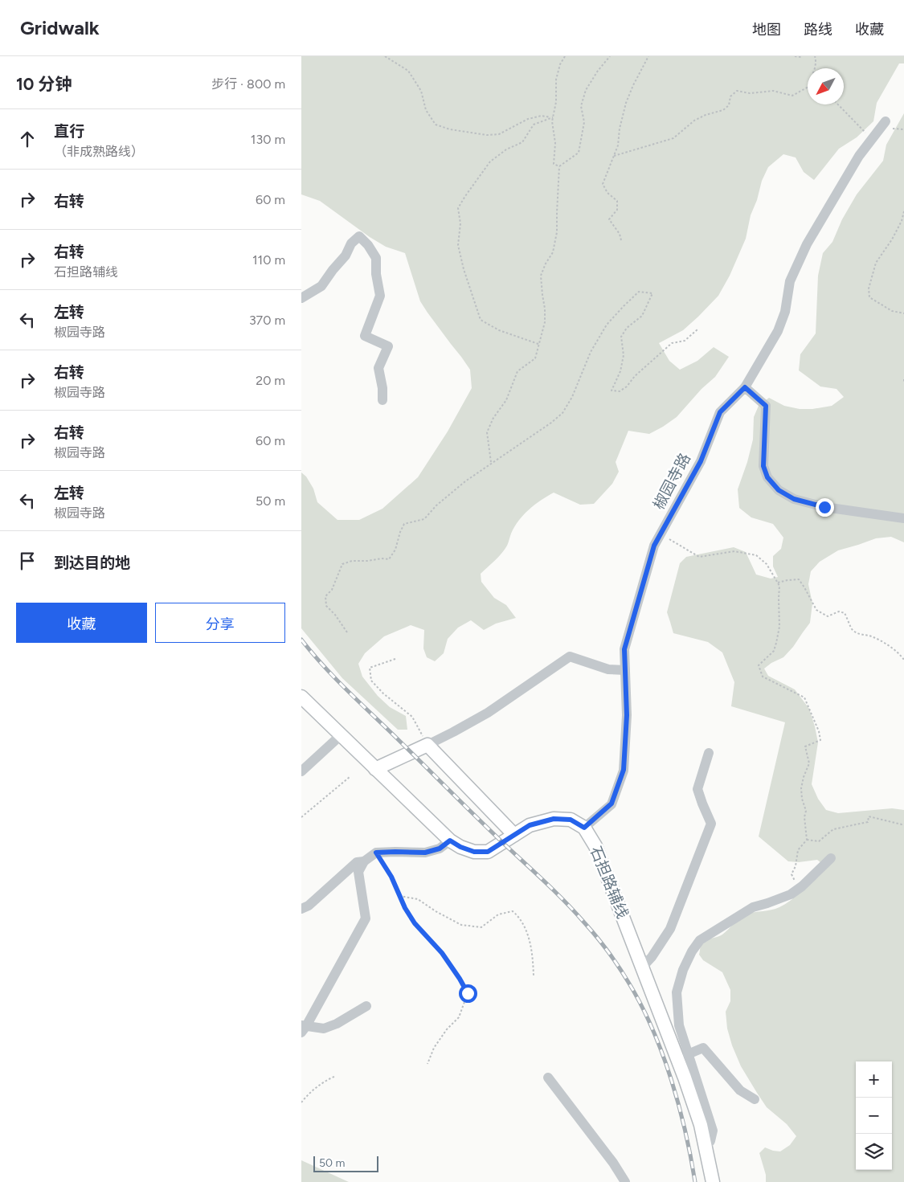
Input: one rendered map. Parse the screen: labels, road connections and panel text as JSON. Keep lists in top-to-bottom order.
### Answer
{
  "streets": {
    "main road": ["石担路辅线"],
    "street": ["椒园寺路"]
  },
  "crossings": [
    ["椒园寺路", "石担路辅线"]
  ],
  "scale_bar": "50 m",
  "north": "bottom left",
  "page": {
    "header": "Gridwalk",
    "nav": ["地图", "路线", "收藏"],
    "heading": ["10 分钟", "步行 · 800 m"],
    "list": [
      ["直行", "（非成熟路线）", "130 m"],
      ["右转", "60 m"],
      ["右转", "石担路辅线", "110 m"],
      ["左转", "椒园寺路", "370 m"],
      ["右转", "椒园寺路", "20 m"],
      ["右转", "椒园寺路", "60 m"],
      ["左转", "椒园寺路", "50 m"],
      "到达目的地"
    ],
    "buttons": ["收藏", "分享"],
    "map_buttons": ["+", "−"],
    "scale": "50 m"
  }
}
